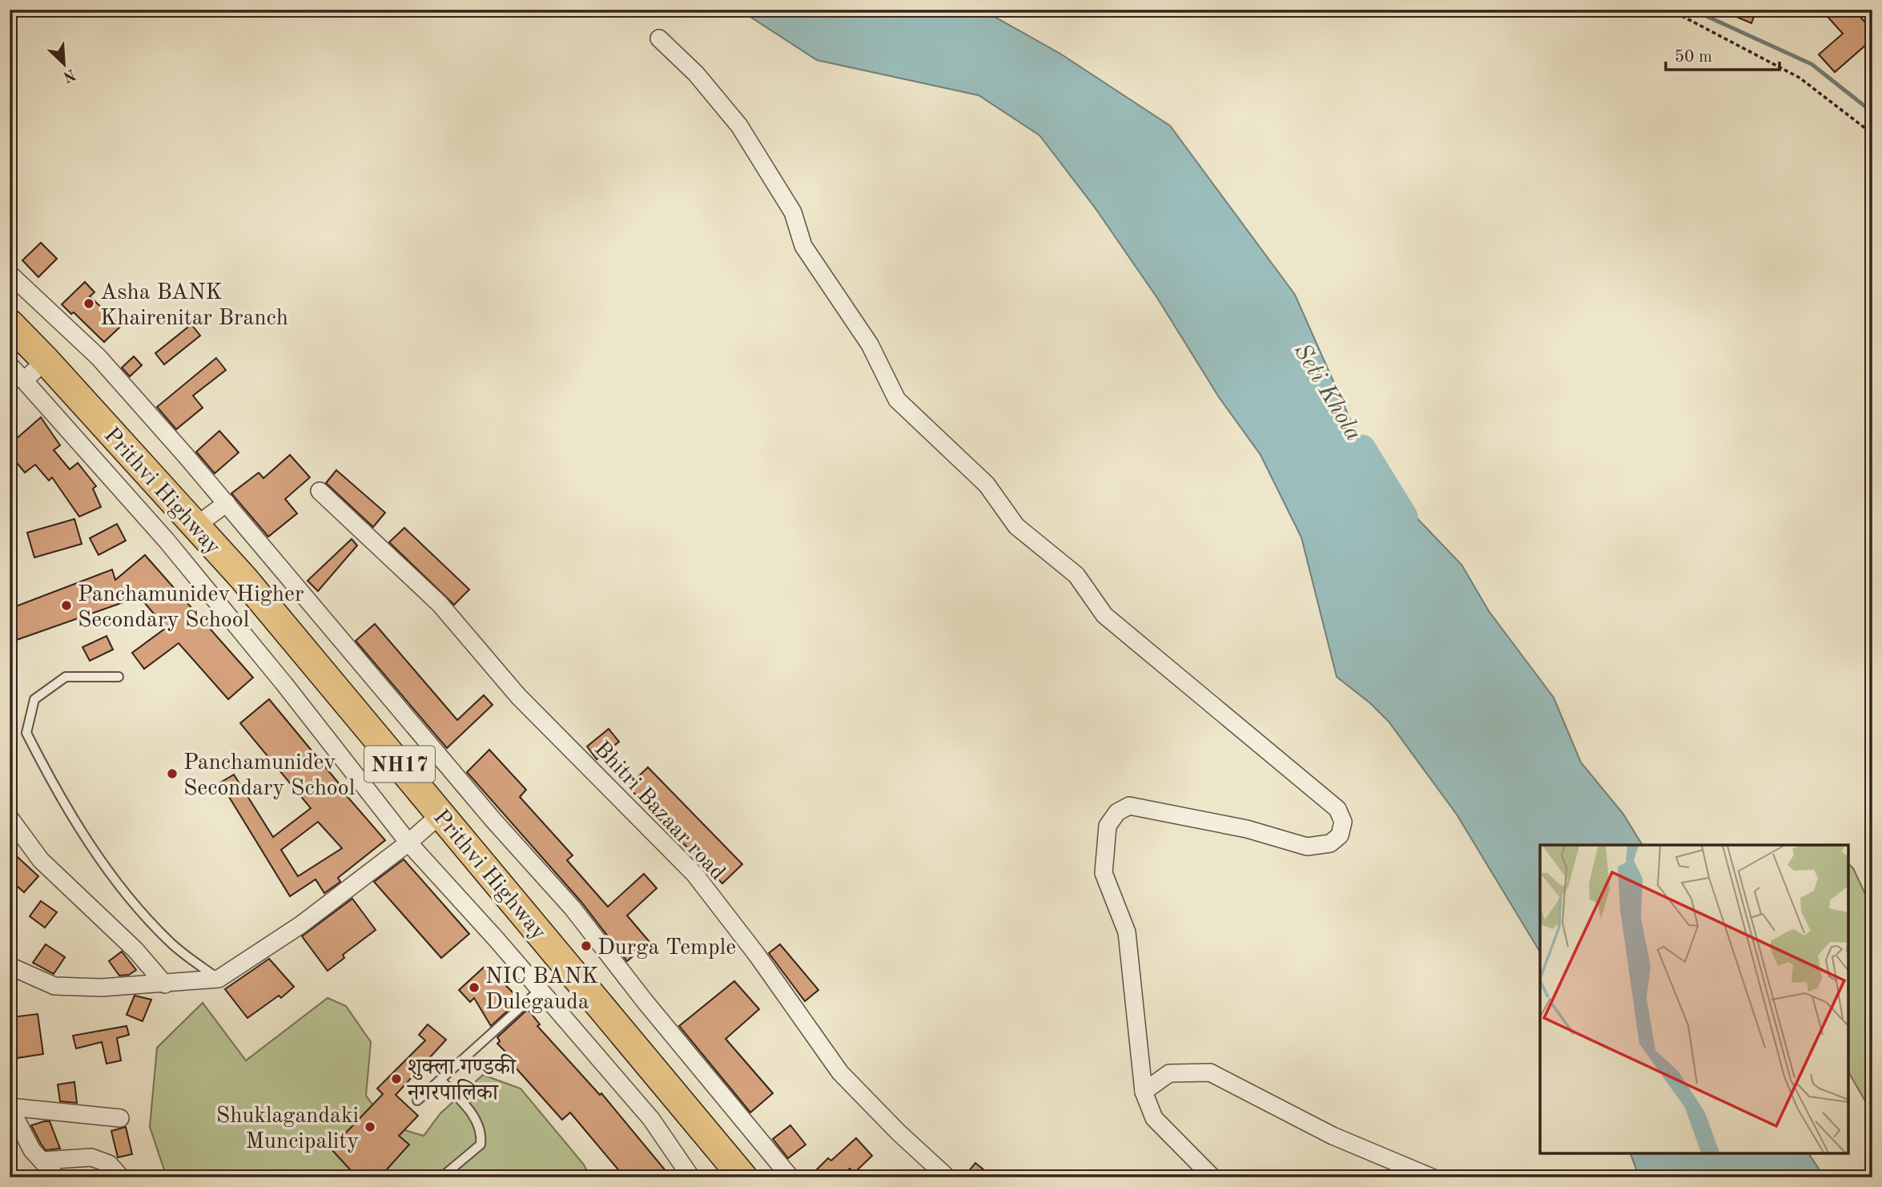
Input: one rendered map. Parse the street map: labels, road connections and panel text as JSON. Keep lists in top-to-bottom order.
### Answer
{
  "streets": {
    "highway": ["Prithvi Highway", "NH17"],
    "street": ["Bhitri Bazaar road"]
  },
  "water": ["Seti Khola"],
  "places": [
    "Asha BANK Khairenitar Branch",
    "Panchamunidev Higher Secondary School",
    "Panchamunidev Secondary School",
    "Durga Temple",
    "NIC BANK Dulegauda",
    "शुक्ला गण्डकी नगरपालिका",
    "Shuklagandaki Muncipality"
  ],
  "scale_bar": "50 m",
  "north": "bottom right"
}
